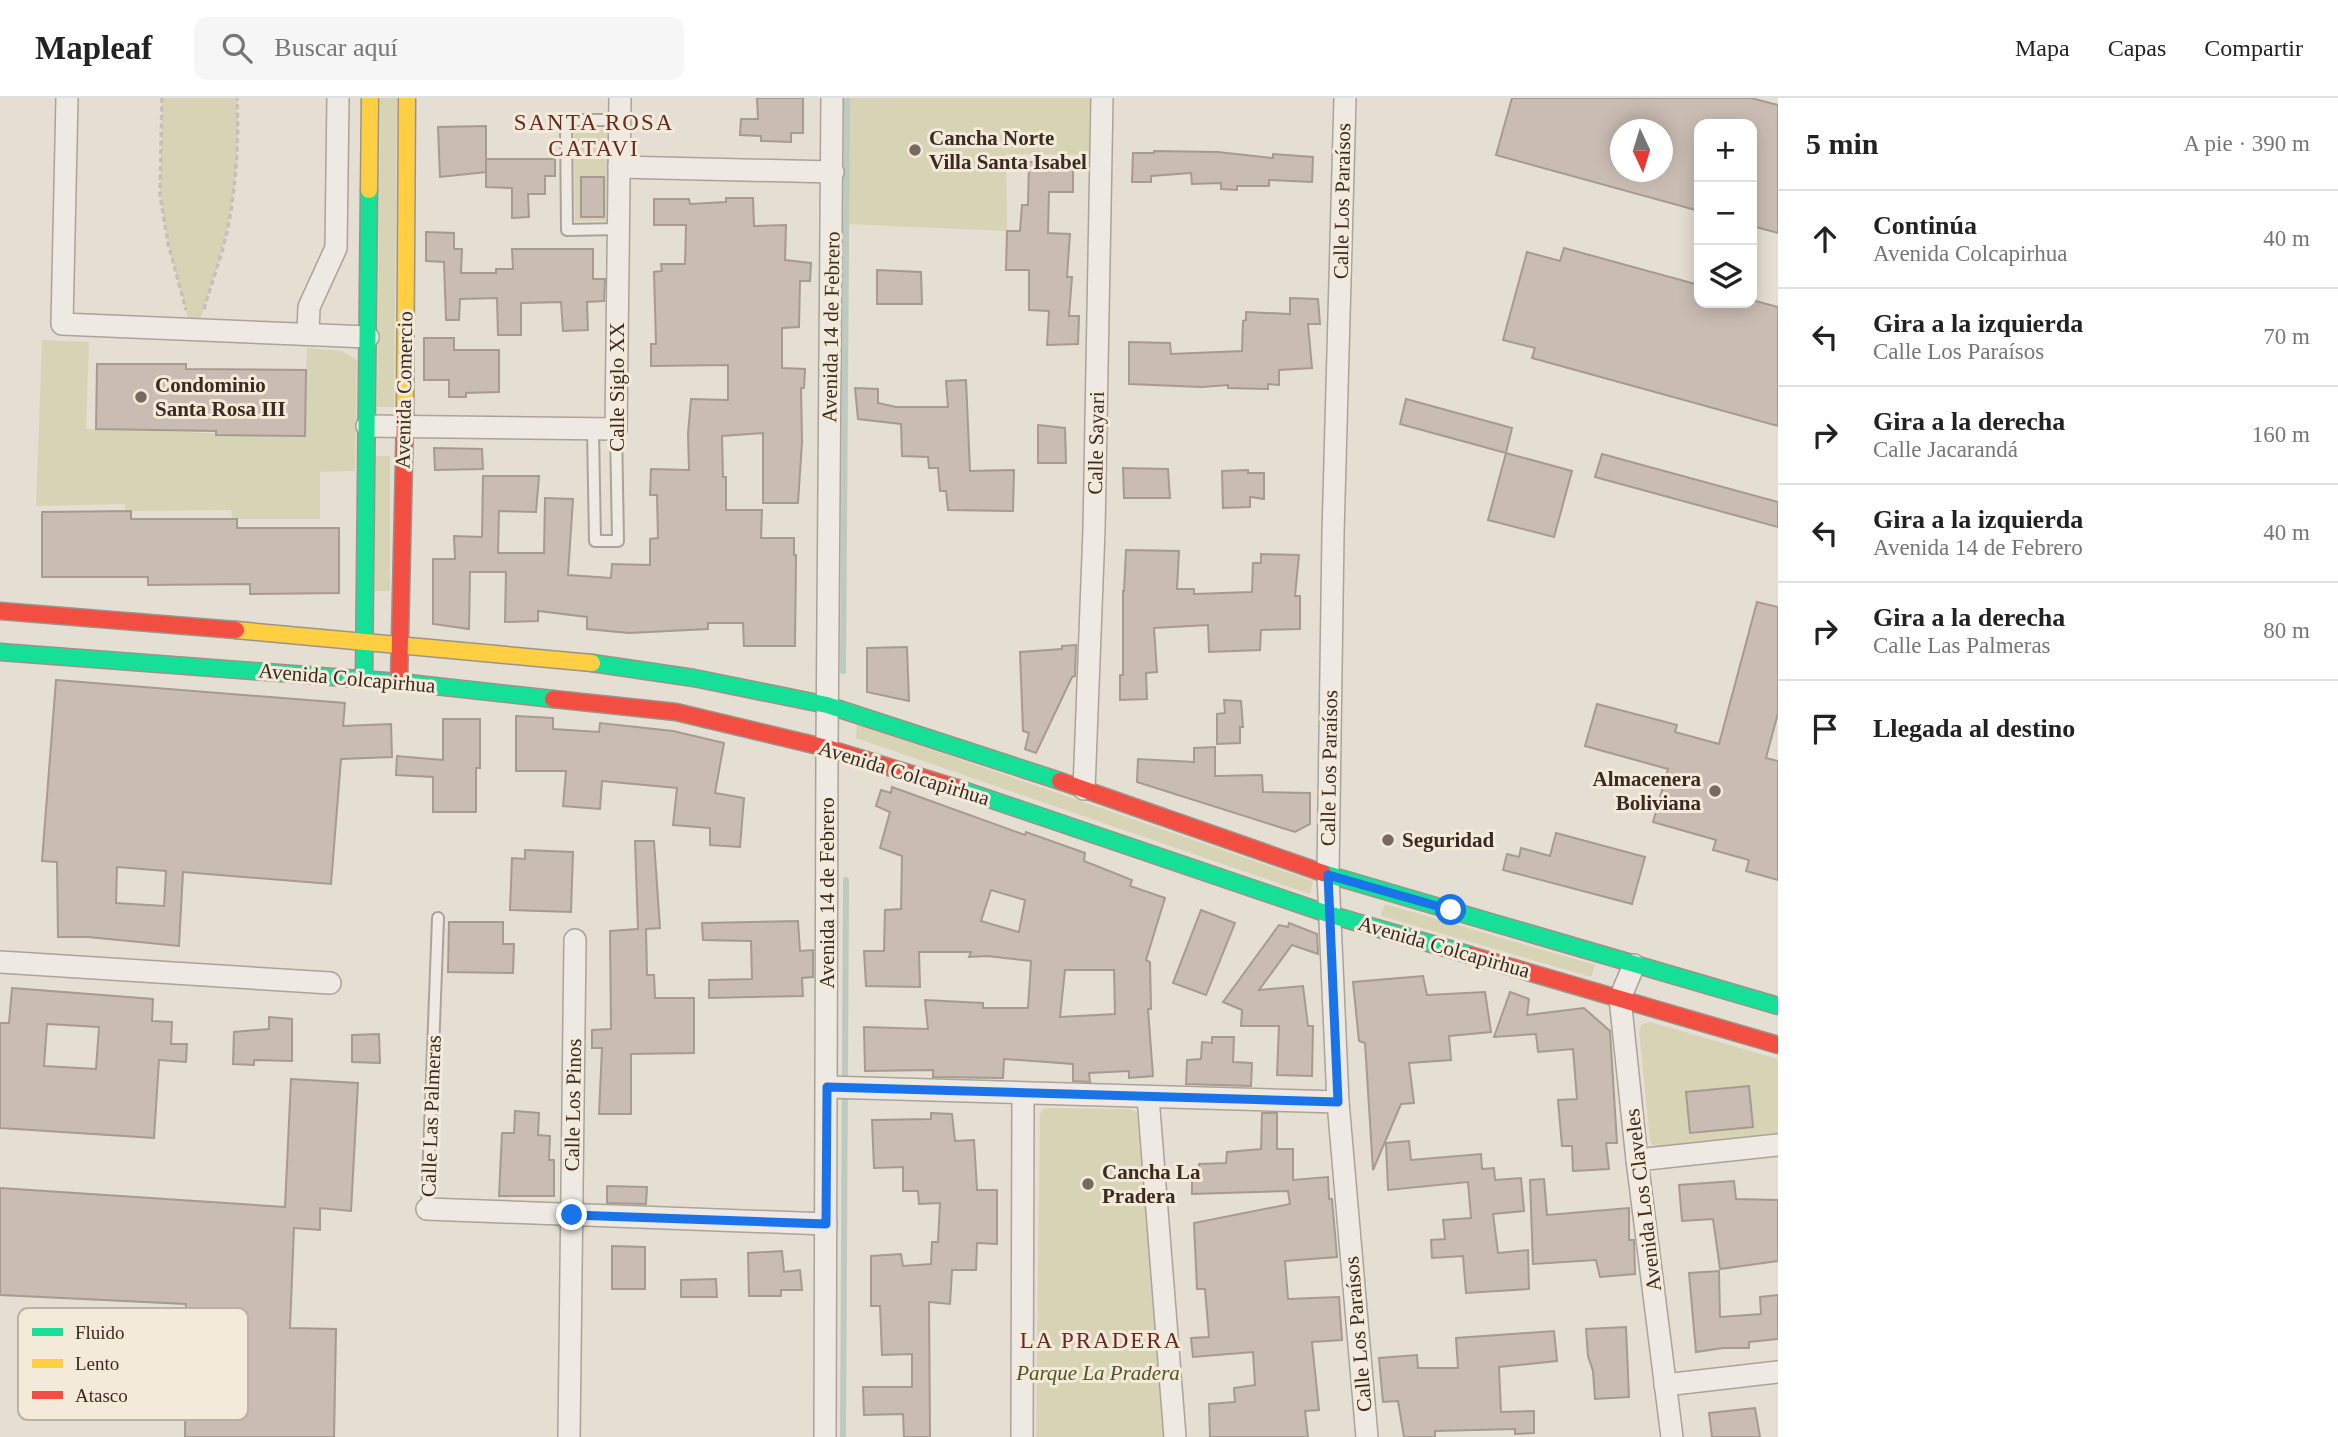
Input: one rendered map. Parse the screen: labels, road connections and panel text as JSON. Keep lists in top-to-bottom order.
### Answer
{
  "streets": {
    "main road": ["Avenida Comercio", "Avenida Colcapirhua"],
    "street": [
      "Calle Los Paraísos",
      "Avenida 14 de Febrero",
      "Calle Siglo XX",
      "Calle Sayari",
      "Calle Los Pinos",
      "Calle Las Palmeras",
      "Avenida Los Claveles"
    ]
  },
  "crossings": [
    ["Calle Los Paraísos", "Avenida Colcapirhua"],
    ["Avenida 14 de Febrero", "Avenida Colcapirhua"],
    ["Avenida 14 de Febrero", "Calle Las Palmeras"],
    ["Avenida Comercio", "Avenida Colcapirhua"],
    ["Calle Sayari", "Avenida Colcapirhua"],
    ["Avenida Colcapirhua", "Avenida Los Claveles"],
    ["Calle Los Pinos", "Calle Las Palmeras"]
  ],
  "districts": ["SANTA ROSA CATAVI", "LA PRADERA"],
  "parks": ["Parque La Pradera"],
  "places": [
    "Cancha Norte Villa Santa Isabel",
    "Condominio Santa Rosa III",
    "Almacenera Boliviana",
    "Seguridad",
    "Cancha La Pradera"
  ],
  "legend": ["Fluido", "Lento", "Atasco"],
  "north": "bottom",
  "page": {
    "header": "Mapleaf",
    "search": "Buscar aquí",
    "nav": ["Mapa", "Capas", "Compartir"],
    "heading": ["5 min", "A pie · 390 m"],
    "map_buttons": ["+", "−"],
    "list": [
      ["Continúa", "Avenida Colcapirhua", "40 m"],
      ["Gira a la izquierda", "Calle Los Paraísos", "70 m"],
      ["Gira a la derecha", "Calle Jacarandá", "160 m"],
      ["Gira a la izquierda", "Avenida 14 de Febrero", "40 m"],
      ["Gira a la derecha", "Calle Las Palmeras", "80 m"],
      "Llegada al destino"
    ]
  }
}
